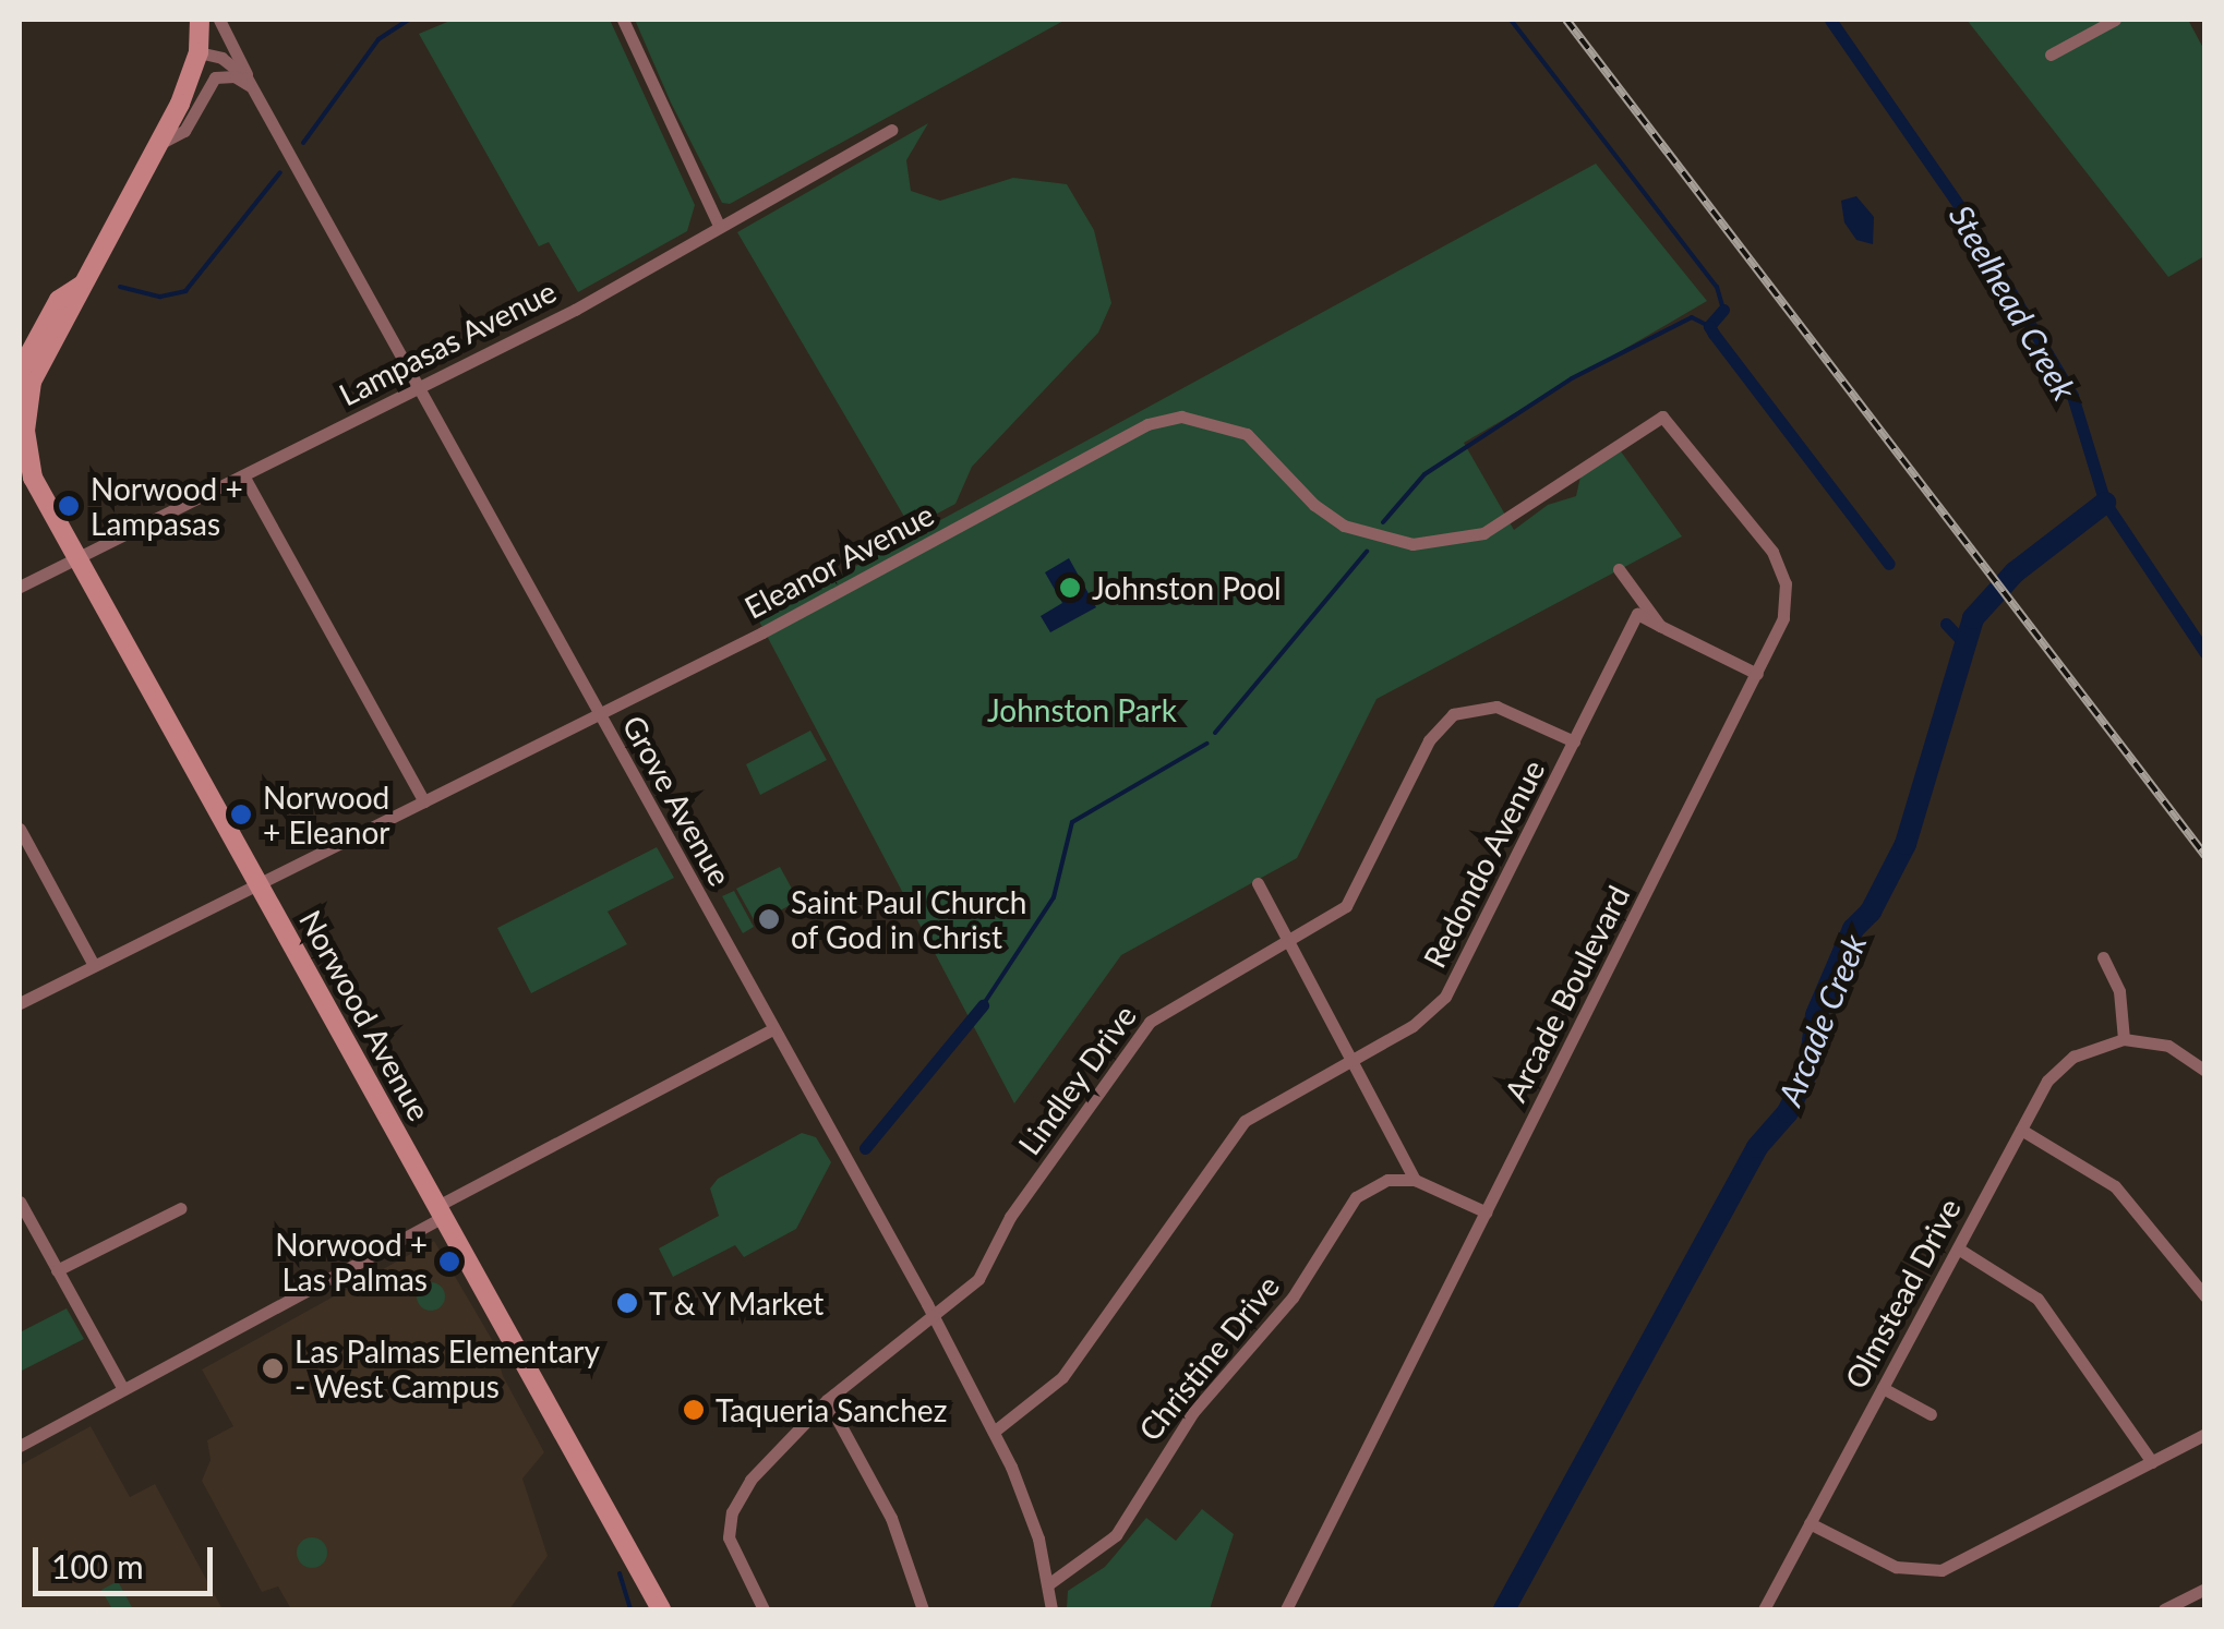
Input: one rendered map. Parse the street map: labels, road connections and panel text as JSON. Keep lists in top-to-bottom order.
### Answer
{
  "streets": {
    "main road": ["Norwood Avenue"],
    "street": [
      "Lampasas Avenue",
      "Eleanor Avenue",
      "Grove Avenue",
      "Redondo Avenue",
      "Arcade Boulevard",
      "Lindley Drive",
      "Olmstead Drive",
      "Christine Drive"
    ]
  },
  "crossings": [
    ["Lampasas Avenue", "Grove Avenue"],
    ["Lampasas Avenue", "Norwood Avenue"],
    ["Eleanor Avenue", "Grove Avenue"],
    ["Eleanor Avenue", "Arcade Boulevard"],
    ["Eleanor Avenue", "Norwood Avenue"],
    ["Grove Avenue", "Redondo Avenue"],
    ["Grove Avenue", "Lindley Drive"],
    ["Grove Avenue", "Christine Drive"],
    ["Redondo Avenue", "Lindley Drive"]
  ],
  "water": ["Steelhead Creek", "Arcade Creek"],
  "parks": ["Johnston Park"],
  "places": [
    "Norwood + Lampasas",
    "Johnston Pool",
    "Norwood + Eleanor",
    "Saint Paul Church of God in Christ",
    "Norwood + Las Palmas",
    "T & Y Market",
    "Las Palmas Elementary - West Campus",
    "Taqueria Sanchez"
  ],
  "scale_bar": "100 m"
}
